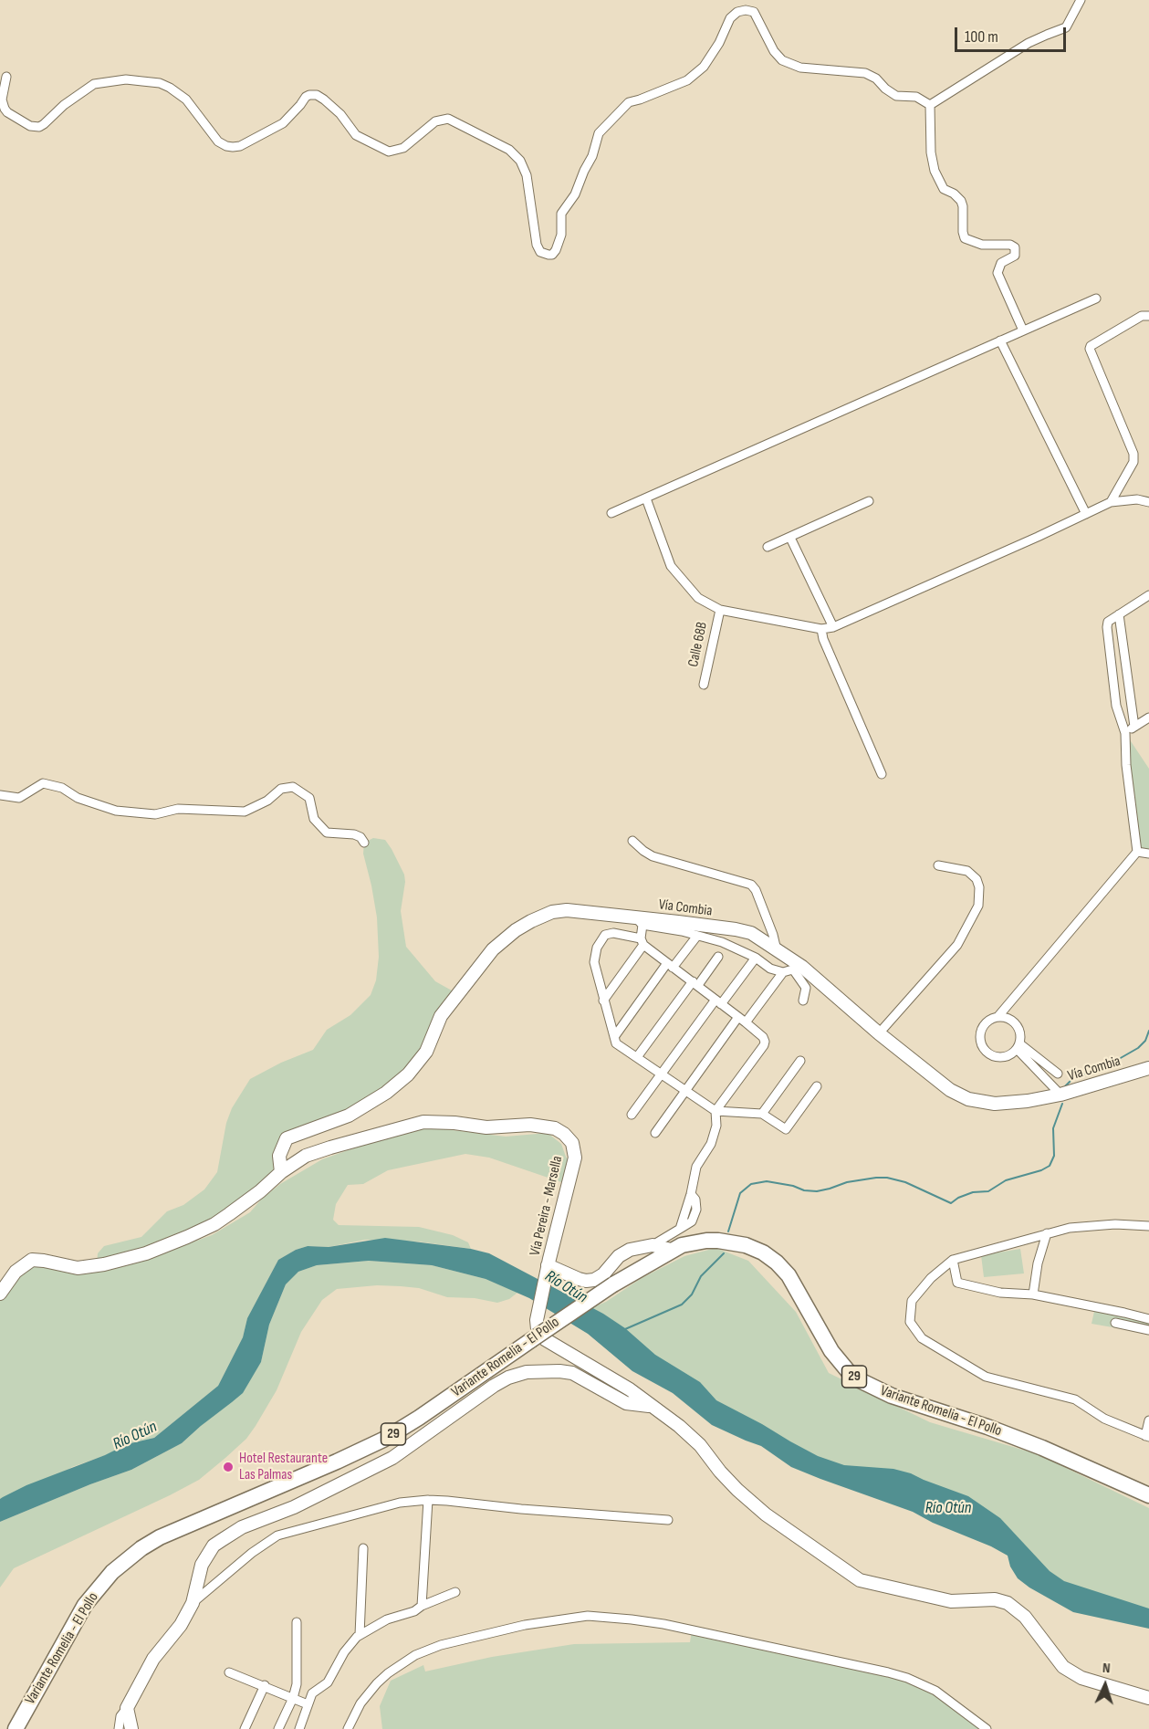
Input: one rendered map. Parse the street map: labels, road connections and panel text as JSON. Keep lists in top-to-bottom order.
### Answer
{
  "streets": {
    "highway": ["Variante Romelia - El Pollo", "29"],
    "main road": ["Vía Combia", "Vía Pereira - Marsella"],
    "street": ["Calle 68B"]
  },
  "crossings": [
    ["Vía Combia", "Vía Pereira - Marsella"]
  ],
  "water": ["Río Otún"],
  "places": ["Hotel Restaurante Las Palmas"],
  "scale_bar": "100 m",
  "north": "top"
}
